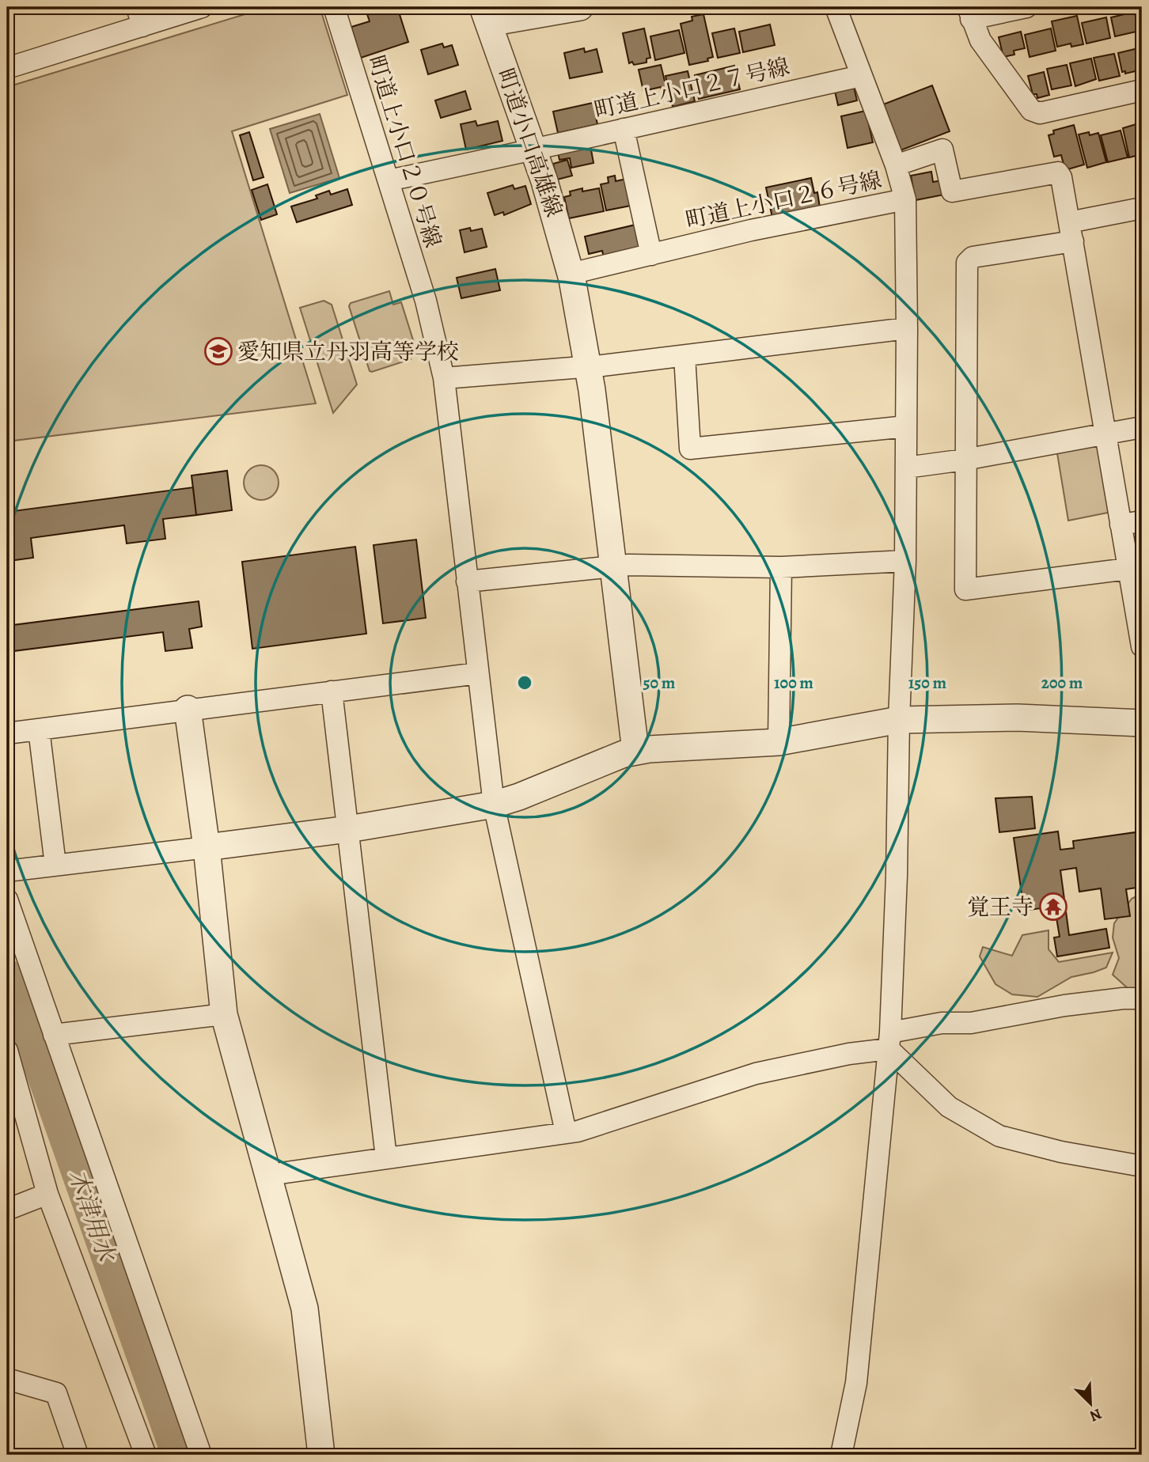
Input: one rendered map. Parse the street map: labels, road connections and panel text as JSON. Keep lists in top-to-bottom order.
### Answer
{
  "streets": {
    "street": [
      "町道上小口２７号線",
      "町道小口高雄線",
      "町道上小口２０号線",
      "町道上小口２６号線"
    ]
  },
  "crossings": [
    ["町道上小口２７号線", "町道小口高雄線"],
    ["町道上小口２７号線", "町道上小口２０号線"],
    ["町道上小口２７号線", "町道上小口２６号線"],
    ["町道小口高雄線", "町道上小口２６号線"]
  ],
  "water": ["木津用水"],
  "places": {
    "school or university": ["愛知県立丹羽高等学校"],
    "temple": ["覚王寺"]
  },
  "north": "bottom right",
  "rings": [
    "50 m",
    "100 m",
    "150 m",
    "200 m"
  ]
}
